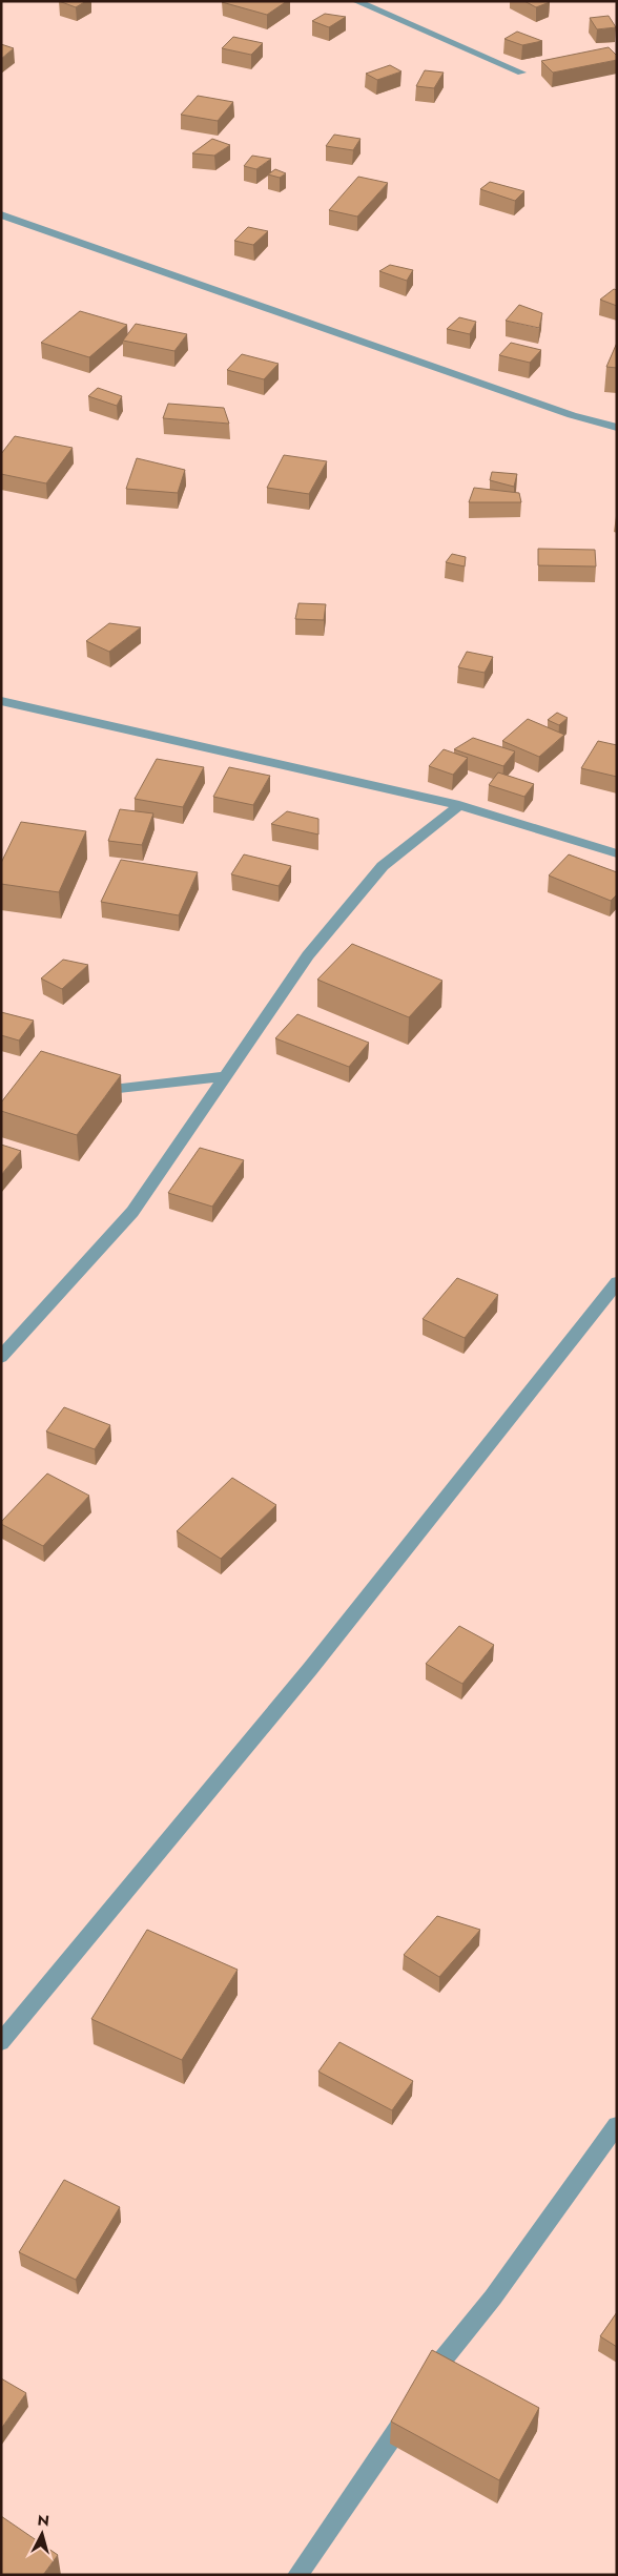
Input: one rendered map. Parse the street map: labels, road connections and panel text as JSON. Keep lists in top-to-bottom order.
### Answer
{
  "north": "top"
}
